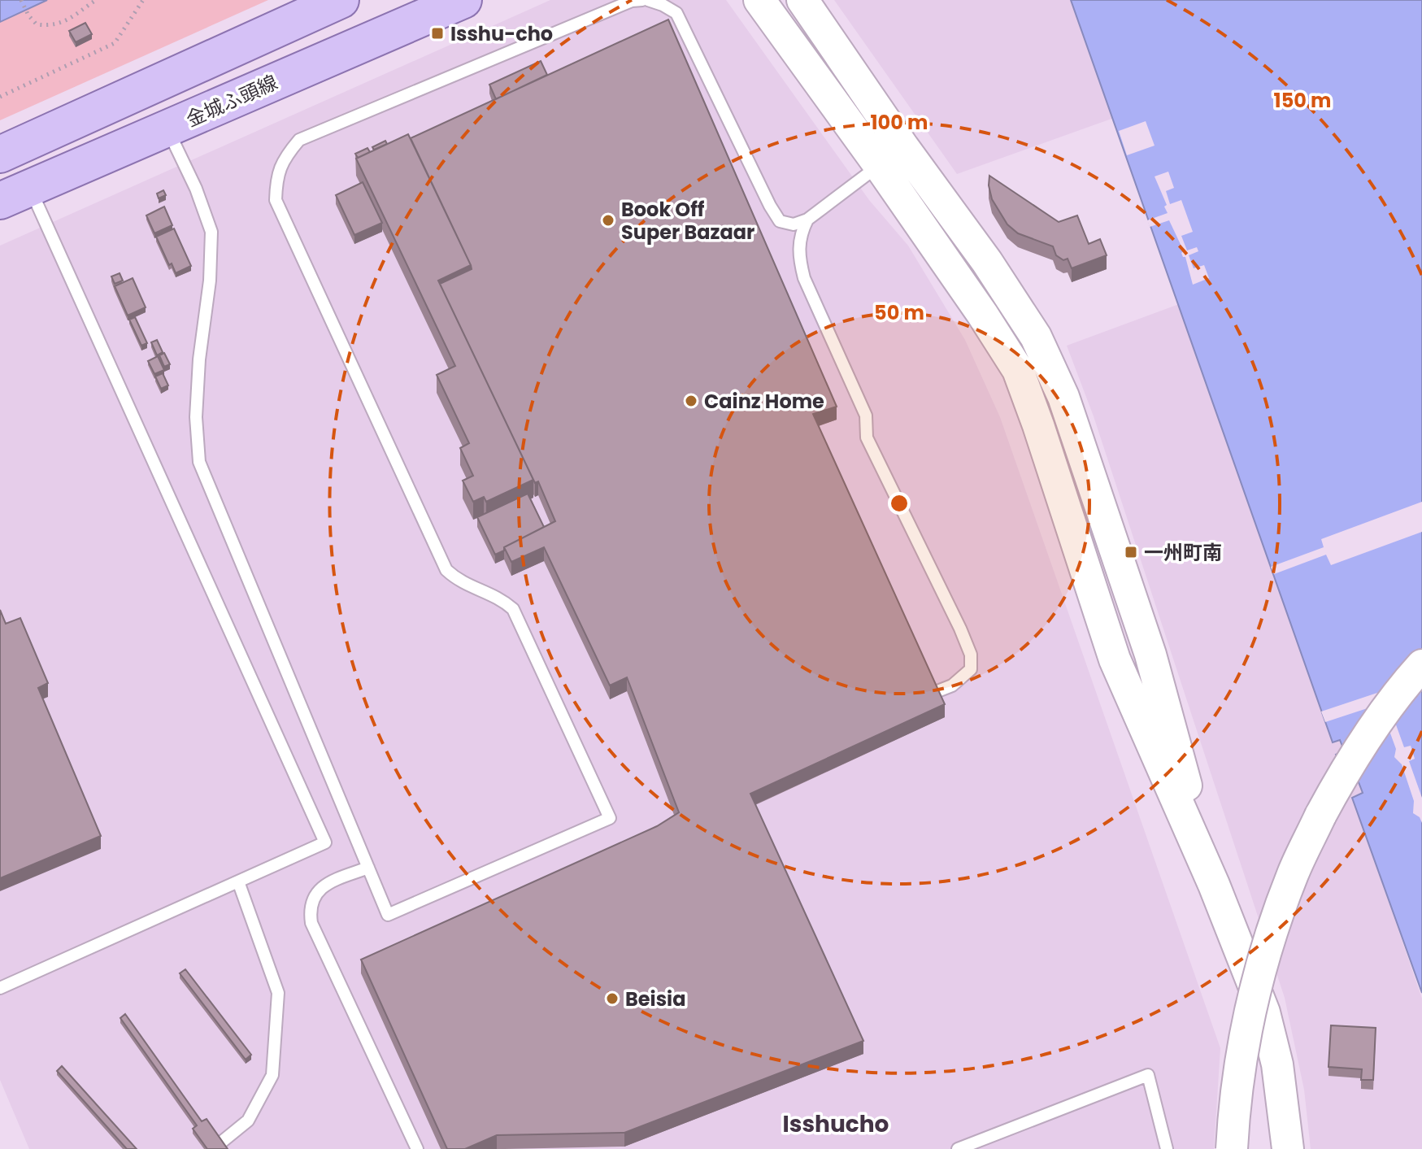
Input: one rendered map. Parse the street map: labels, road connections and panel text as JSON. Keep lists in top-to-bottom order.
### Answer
{
  "streets": {
    "main road": ["金城ふ頭線"]
  },
  "districts": ["Isshucho"],
  "places": {
    "transit": ["Isshu-cho", "一州町南"],
    "other": ["Book Off Super Bazaar", "Cainz Home", "Beisia"]
  },
  "rings": ["150 m", "100 m", "50 m"]
}
